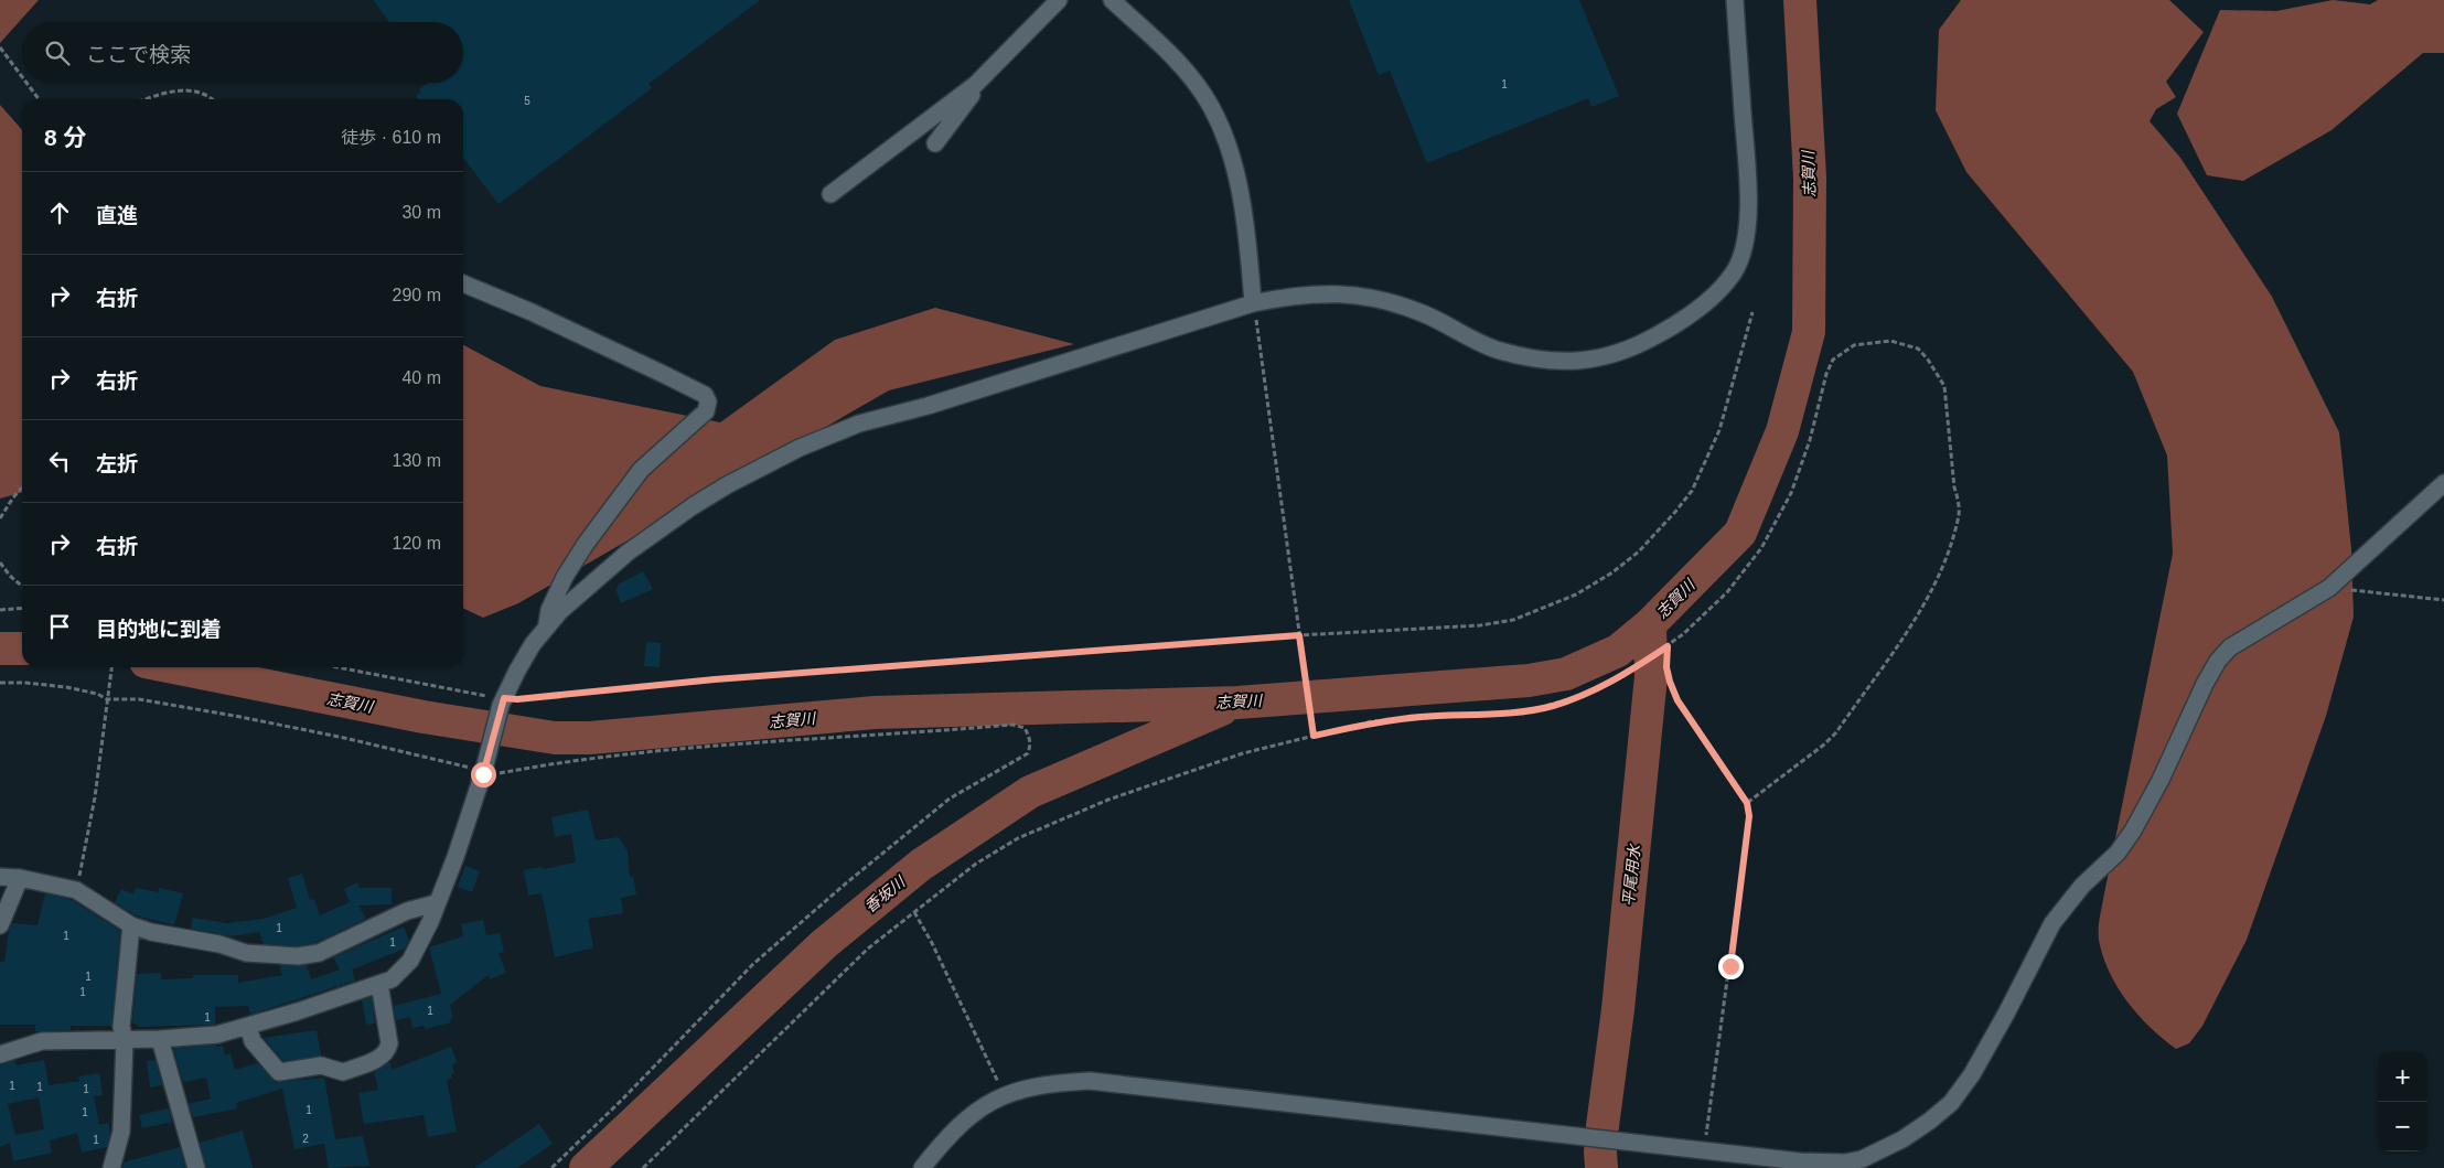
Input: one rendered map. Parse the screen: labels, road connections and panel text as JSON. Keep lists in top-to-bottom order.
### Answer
{
  "water": ["志賀川", "平尾用水", "香坂川"],
  "house_numbers": [
    "1",
    "5",
    "1",
    "1",
    "1",
    "1",
    "1",
    "1",
    "1",
    "1",
    "1",
    "1",
    "1",
    "1",
    "2",
    "1"
  ],
  "page": {
    "search": "ここで検索",
    "heading": ["8 分", "徒歩 · 610 m"],
    "list": [
      ["直進", "30 m"],
      ["右折", "290 m"],
      ["右折", "40 m"],
      ["左折", "130 m"],
      ["右折", "120 m"],
      "目的地に到着"
    ],
    "map_buttons": ["+", "−"]
  }
}
